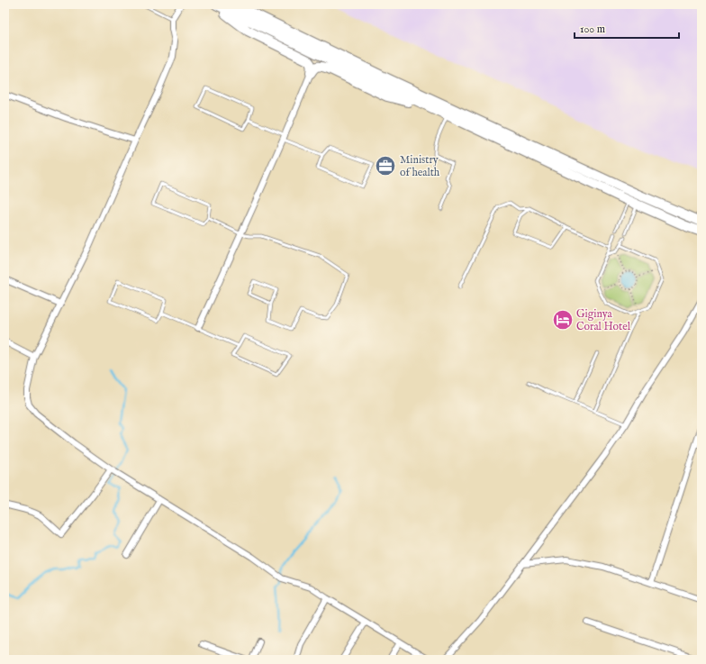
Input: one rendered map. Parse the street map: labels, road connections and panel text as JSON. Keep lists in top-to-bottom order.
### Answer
{
  "places": {
    "office": ["Ministry of health"],
    "hotel": ["Giginya Coral Hotel"]
  },
  "scale_bar": "100 m"
}
